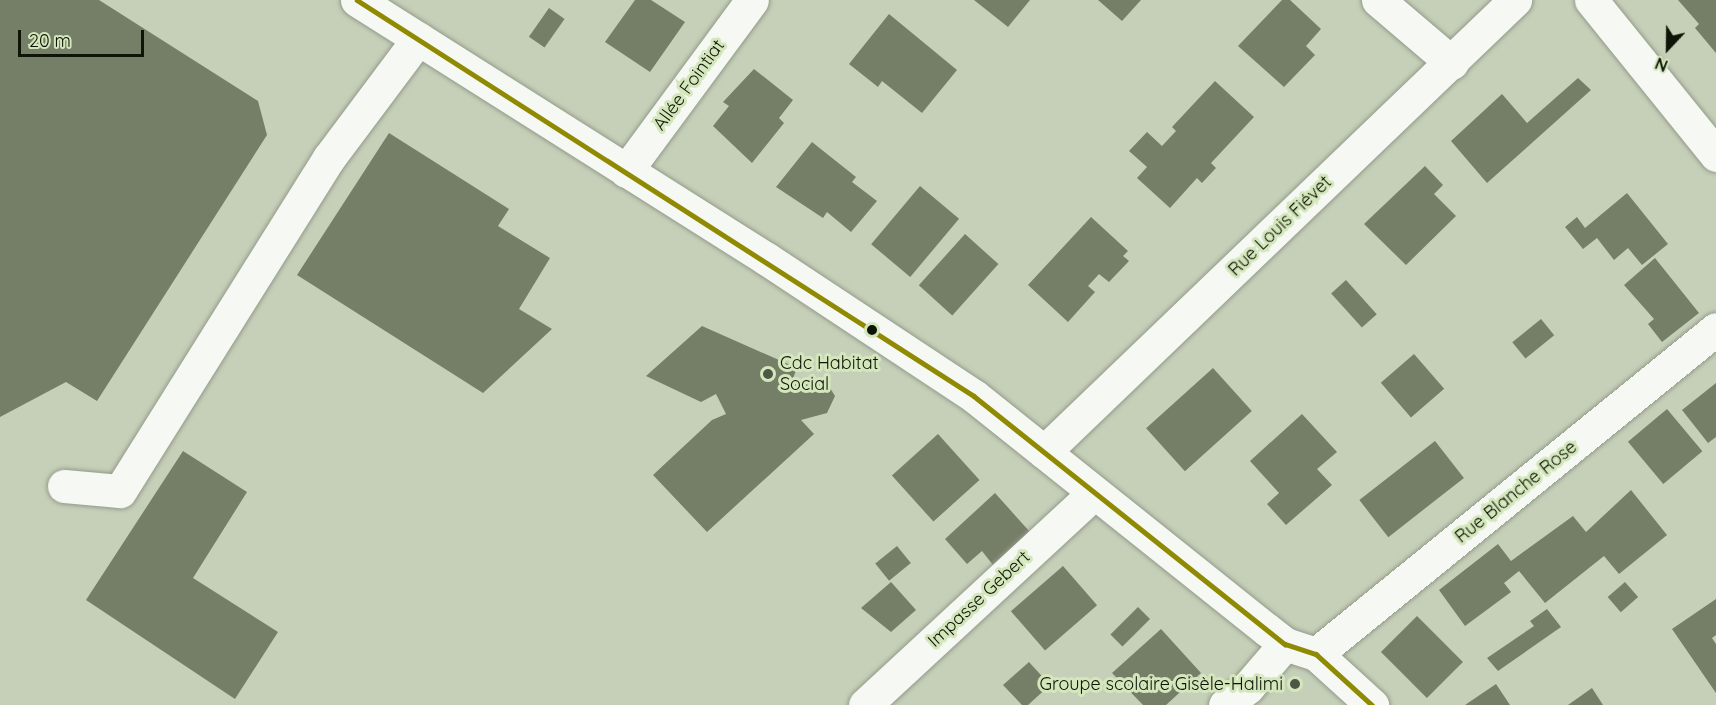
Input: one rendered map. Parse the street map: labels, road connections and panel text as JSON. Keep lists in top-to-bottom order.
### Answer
{
  "streets": {
    "street": [
      "Allée Fointiat",
      "Rue Louis Fiévet",
      "Rue Blanche Rose",
      "Impasse Gebert"
    ]
  },
  "places": ["Cdc Habitat Social", "Groupe scolaire Gisèle-Halimi"],
  "scale_bar": "20 m",
  "north": "bottom"
}
